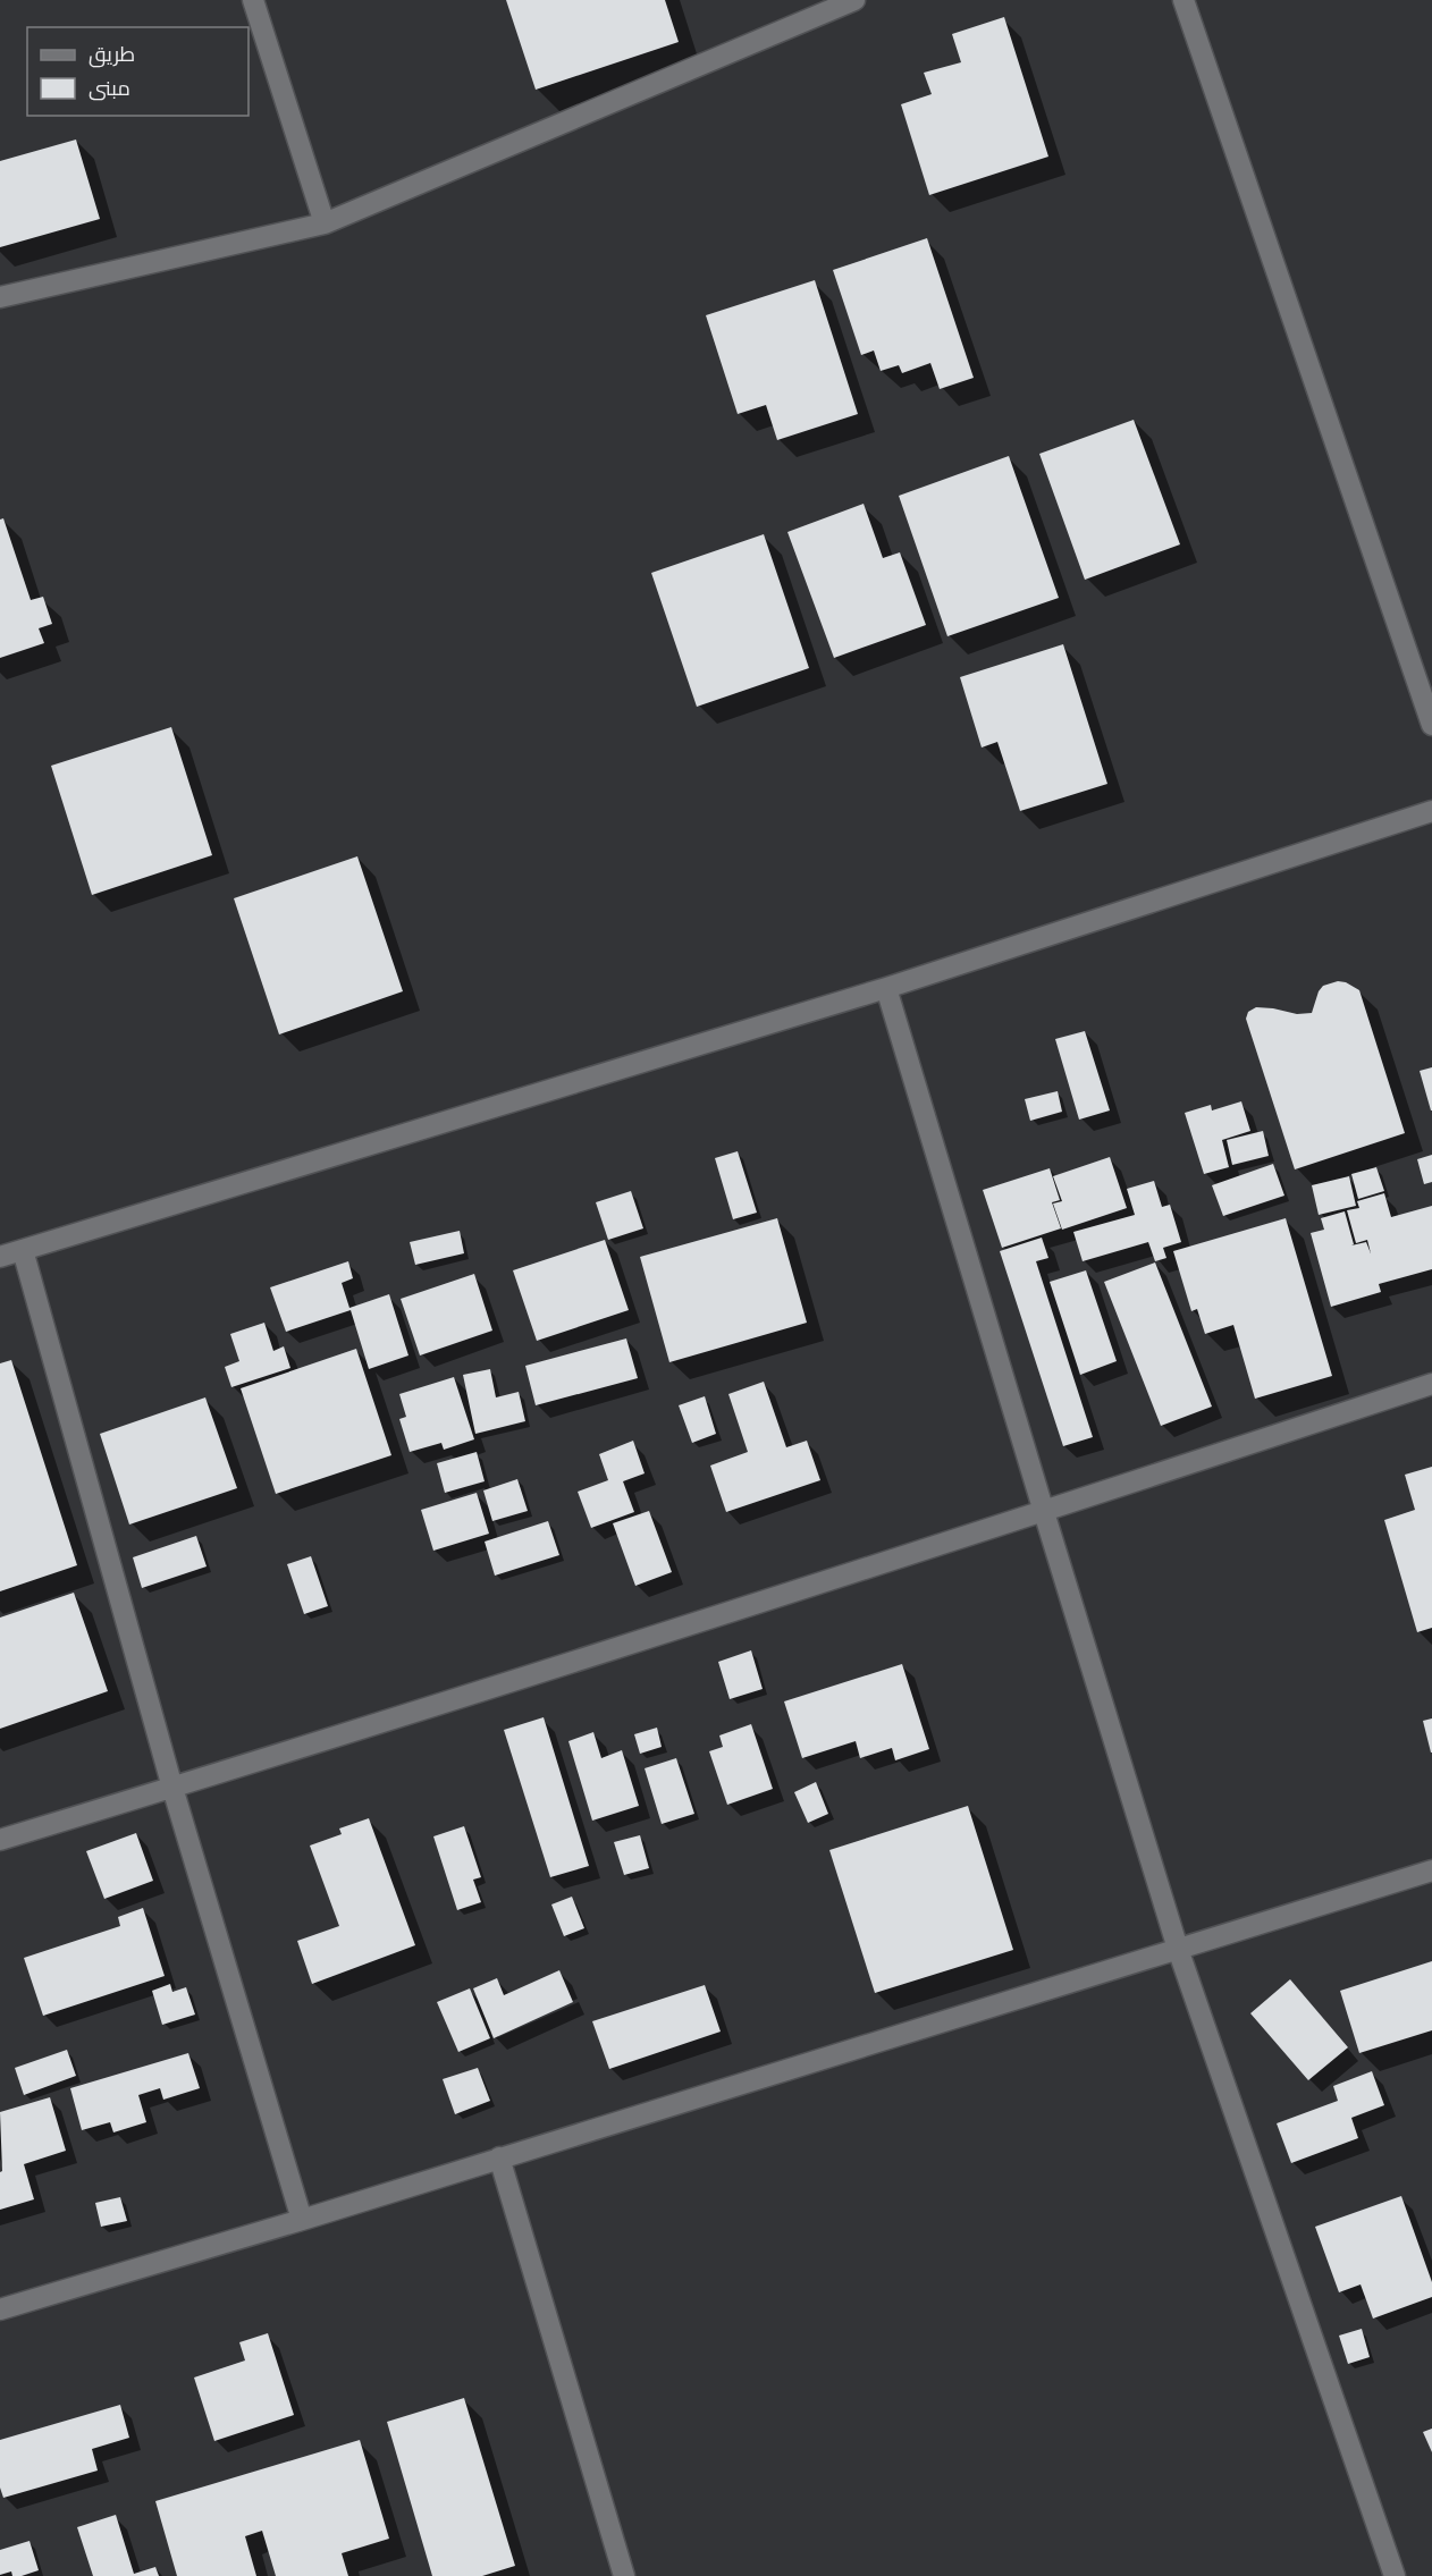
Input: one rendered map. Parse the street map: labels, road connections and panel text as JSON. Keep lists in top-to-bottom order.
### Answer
{
  "legend": ["طريق", "مبنى"]
}
